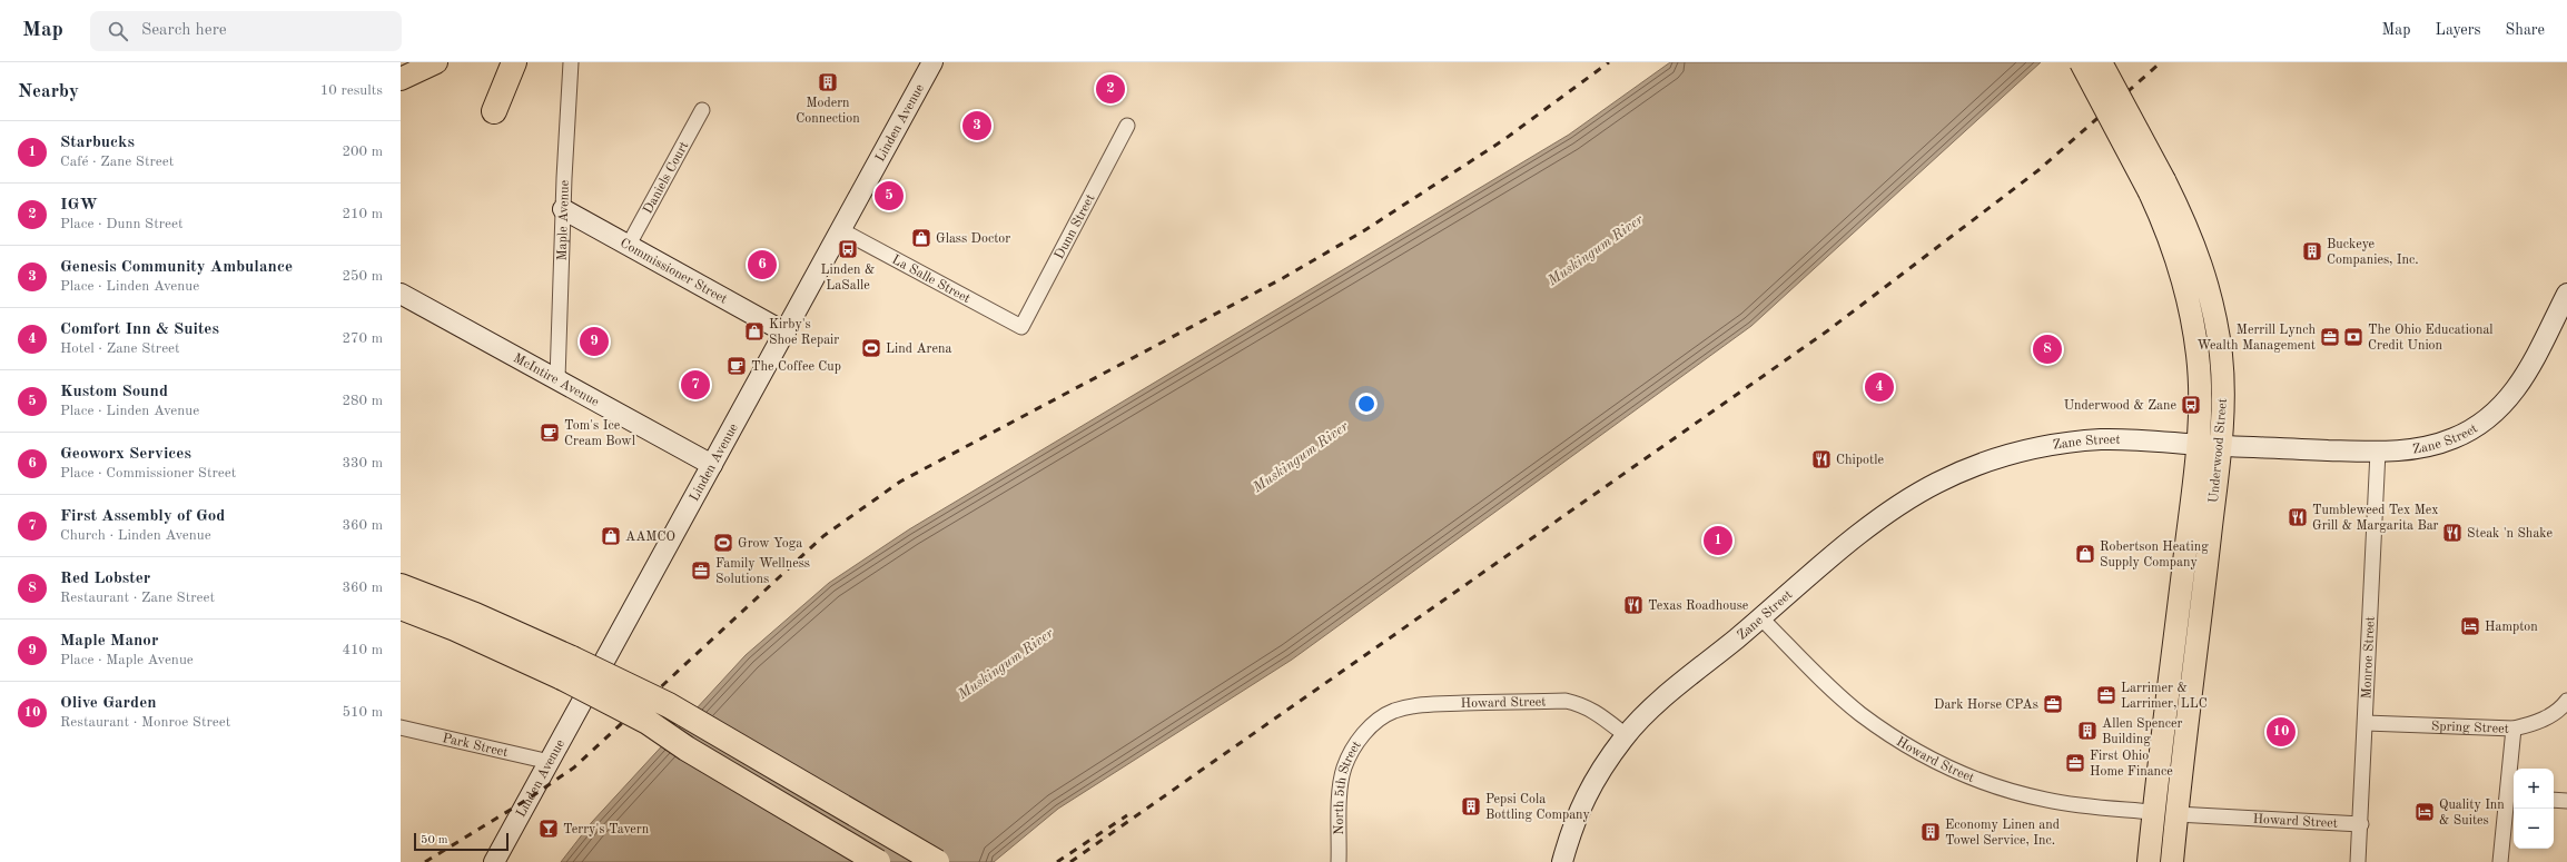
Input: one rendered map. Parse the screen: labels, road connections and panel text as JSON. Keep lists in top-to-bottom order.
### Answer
{
  "streets": {
    "main road": [
      "Linden Avenue",
      "Commissioner Street",
      "McIntire Avenue",
      "Zane Street",
      "Underwood Street"
    ],
    "street": [
      "Daniels Court",
      "Maple Avenue",
      "Dunn Street",
      "La Salle Street",
      "Monroe Street",
      "Howard Street",
      "Spring Street",
      "Park Street",
      "North 5th Street"
    ]
  },
  "crossings": [
    ["Linden Avenue", "Commissioner Street"],
    ["Linden Avenue", "La Salle Street"],
    ["Linden Avenue", "McIntire Avenue"],
    ["Linden Avenue", "Park Street"],
    ["Daniels Court", "Commissioner Street"],
    ["Maple Avenue", "Commissioner Street"],
    ["Maple Avenue", "McIntire Avenue"],
    ["Dunn Street", "La Salle Street"],
    ["Zane Street", "Underwood Street"],
    ["Zane Street", "Monroe Street"],
    ["Zane Street", "Howard Street"],
    ["Underwood Street", "Howard Street"],
    ["Monroe Street", "Howard Street"],
    ["Monroe Street", "Spring Street"],
    ["Howard Street", "North 5th Street"]
  ],
  "water": ["Muskingum River"],
  "places": {
    "building": [
      "Modern Connection",
      "Buckeye Companies, Inc.",
      "Allen Spencer Building",
      "Pepsi Cola Bottling Company",
      "Economy Linen and Towel Service, Inc."
    ],
    "shop": [
      "Glass Doctor",
      "Kirby's Shoe Repair",
      "AAMCO",
      "Robertson Heating Supply Company"
    ],
    "bus stop": ["Linden & LaSalle", "Underwood & Zane"],
    "office": [
      "Merrill Lynch Wealth Management",
      "Family Wellness Solutions",
      "Larrimer & Larrimer, LLC",
      "Dark Horse CPAs",
      "First Ohio Home Finance"
    ],
    "bank": ["The Ohio Educational Credit Union"],
    "sports": ["Lind Arena", "Grow Yoga"],
    "cafe": ["The Coffee Cup", "Tom's Ice Cream Bowl"],
    "restaurant": [
      "Chipotle",
      "Tumbleweed Tex Mex Grill & Margarita Bar",
      "Steak 'n Shake",
      "Texas Roadhouse"
    ],
    "hotel": ["Hampton", "Quality Inn & Suites"],
    "bar": ["Terry's Tavern"]
  },
  "scale_bar": "50 m",
  "page": {
    "header": "Map",
    "search": "Search here",
    "nav": ["Map", "Layers", "Share"],
    "heading": ["Nearby", "10 results"],
    "pins": [
      "2",
      "3",
      "5",
      "6",
      "9",
      "8",
      "7",
      "4",
      "1",
      "10"
    ],
    "list": [
      {
        "mark": "1",
        "name": "Starbucks",
        "note": "Café · Zane Street",
        "value": "200 m"
      },
      {
        "mark": "2",
        "name": "IGW",
        "note": "Place · Dunn Street",
        "value": "210 m"
      },
      {
        "mark": "3",
        "name": "Genesis Community Ambulance",
        "note": "Place · Linden Avenue",
        "value": "250 m"
      },
      {
        "mark": "4",
        "name": "Comfort Inn & Suites",
        "note": "Hotel · Zane Street",
        "value": "270 m"
      },
      {
        "mark": "5",
        "name": "Kustom Sound",
        "note": "Place · Linden Avenue",
        "value": "280 m"
      },
      {
        "mark": "6",
        "name": "Geoworx Services",
        "note": "Place · Commissioner Street",
        "value": "330 m"
      },
      {
        "mark": "7",
        "name": "First Assembly of God",
        "note": "Church · Linden Avenue",
        "value": "360 m"
      },
      {
        "mark": "8",
        "name": "Red Lobster",
        "note": "Restaurant · Zane Street",
        "value": "360 m"
      },
      {
        "mark": "9",
        "name": "Maple Manor",
        "note": "Place · Maple Avenue",
        "value": "410 m"
      },
      {
        "mark": "10",
        "name": "Olive Garden",
        "note": "Restaurant · Monroe Street",
        "value": "510 m"
      }
    ],
    "map_buttons": ["+", "−"],
    "scale": "50 m"
  }
}
